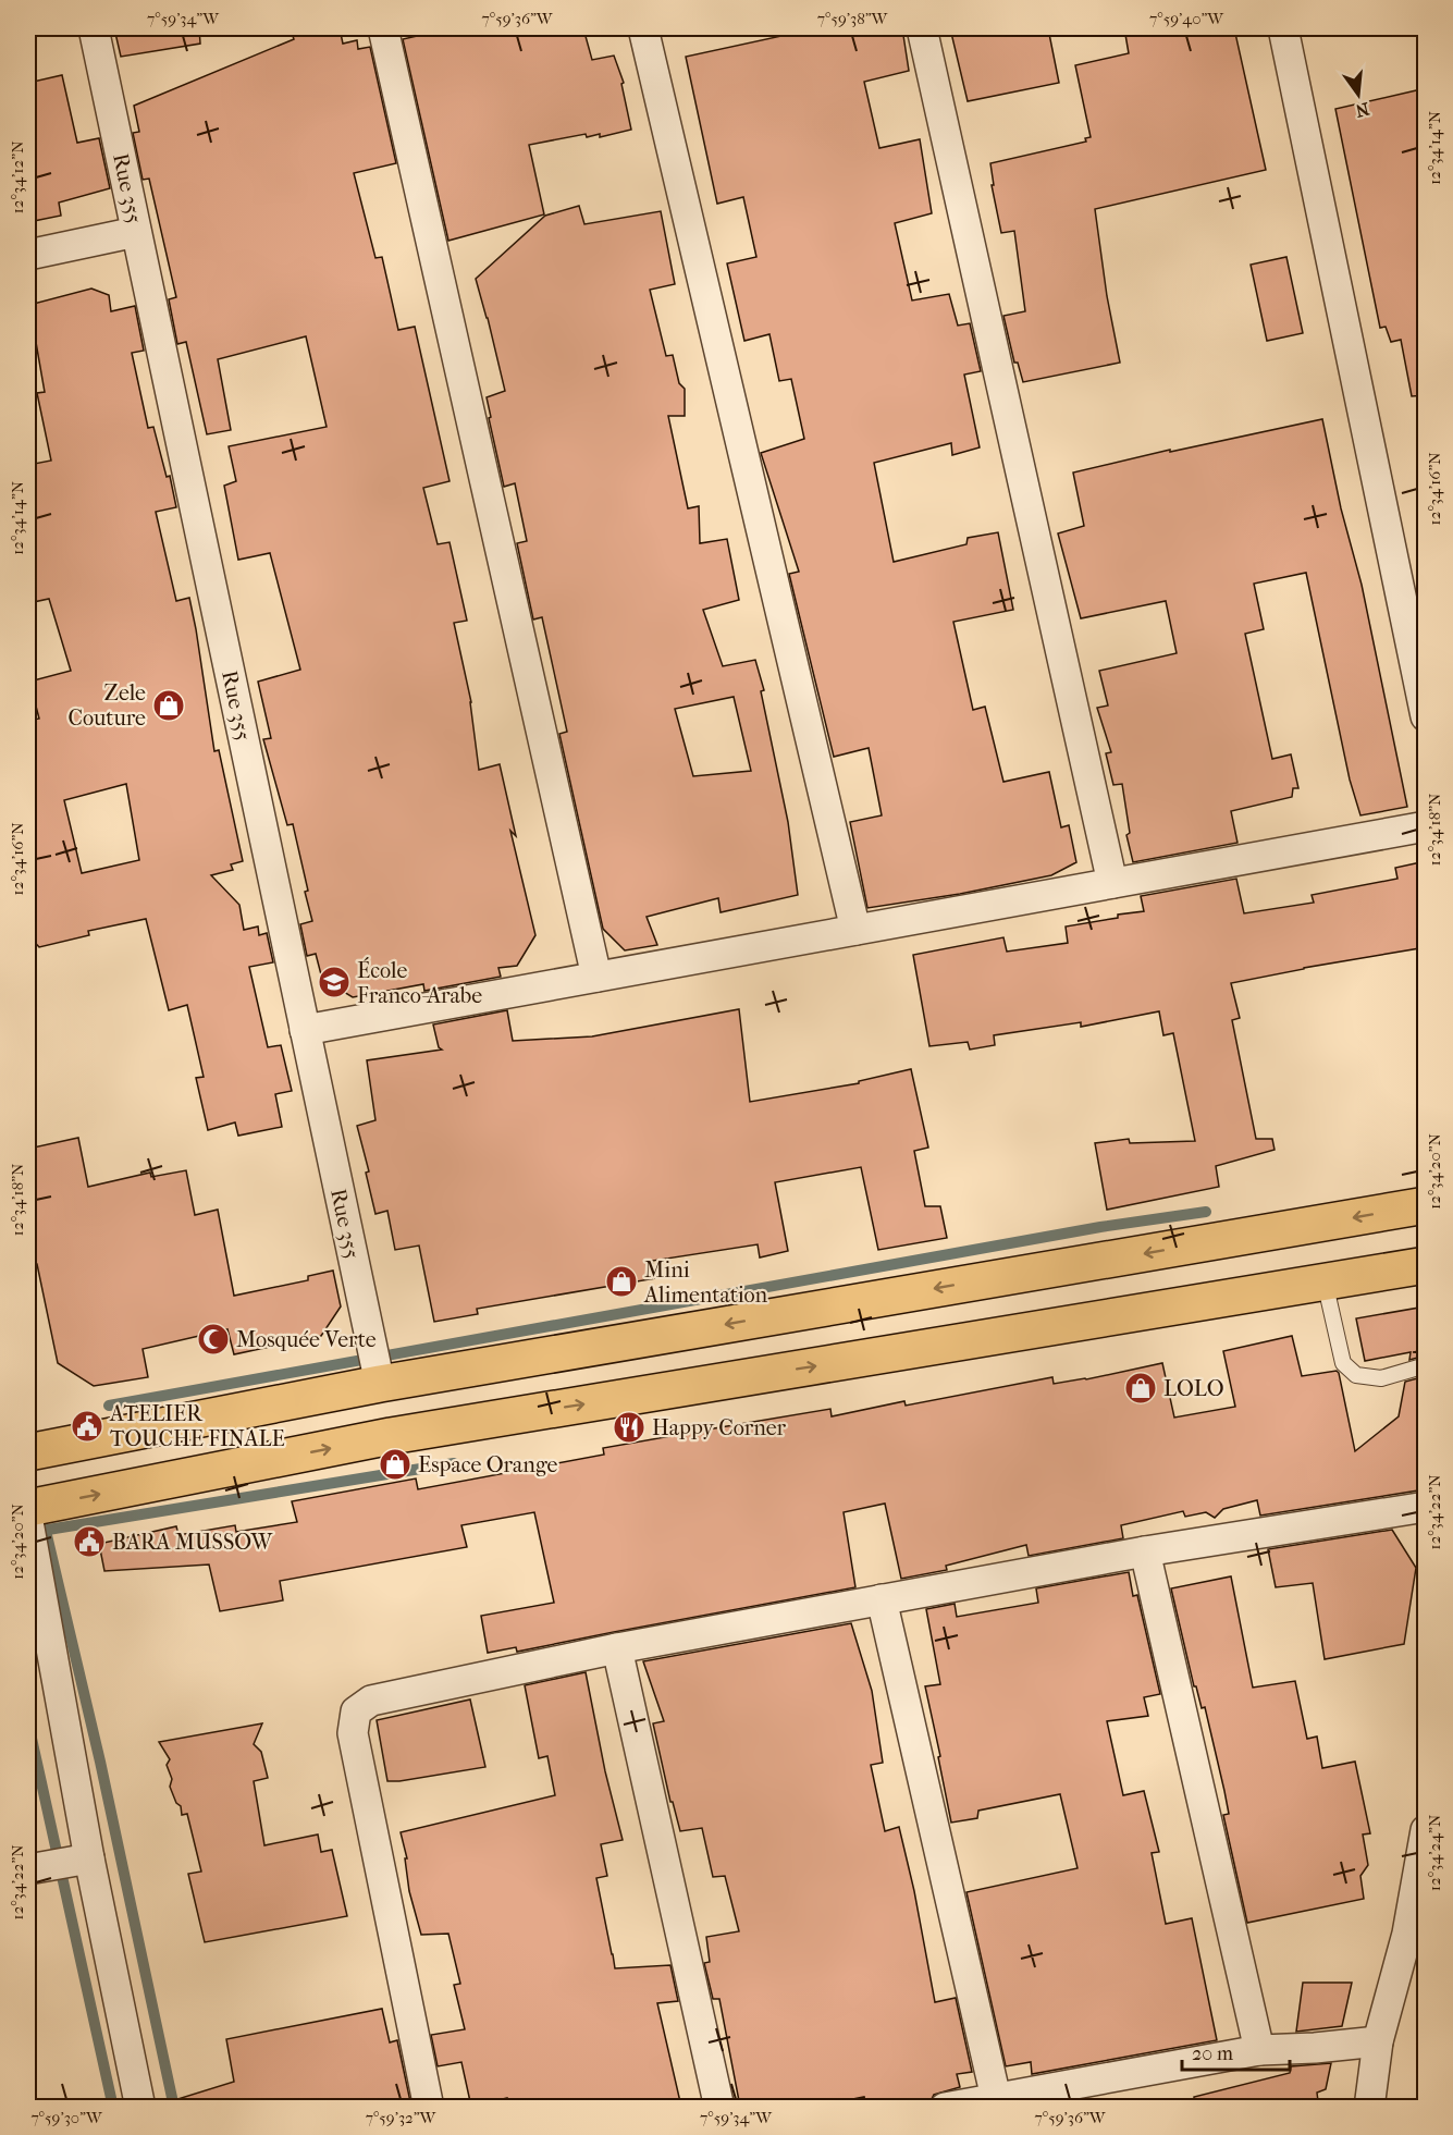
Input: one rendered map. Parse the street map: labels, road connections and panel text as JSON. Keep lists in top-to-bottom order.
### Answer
{
  "streets": {
    "street": ["Rue 355"]
  },
  "places": {
    "shop": [
      "Zele Couture",
      "Mini Alimentation",
      "LOLO",
      "Espace Orange"
    ],
    "school or university": ["École Franco-Arabe"],
    "mosque": ["Mosquée Verte"],
    "public building": ["ATELIER TOUCHE FINALE", "BARA MUSSOW"],
    "restaurant": ["Happy Corner"]
  },
  "scale_bar": "20 m",
  "north": "bottom",
  "coordinates": [
    "7°59'34\"W",
    "7°59'36\"W",
    "7°59'38\"W",
    "7°59'40\"W",
    "12°34'14\"N",
    "12°34'12\"N",
    "12°34'16\"N",
    "12°34'18\"N",
    "12°34'20\"N",
    "12°34'22\"N",
    "12°34'24\"N",
    "7°59'30\"W",
    "7°59'32\"W"
  ]
}
